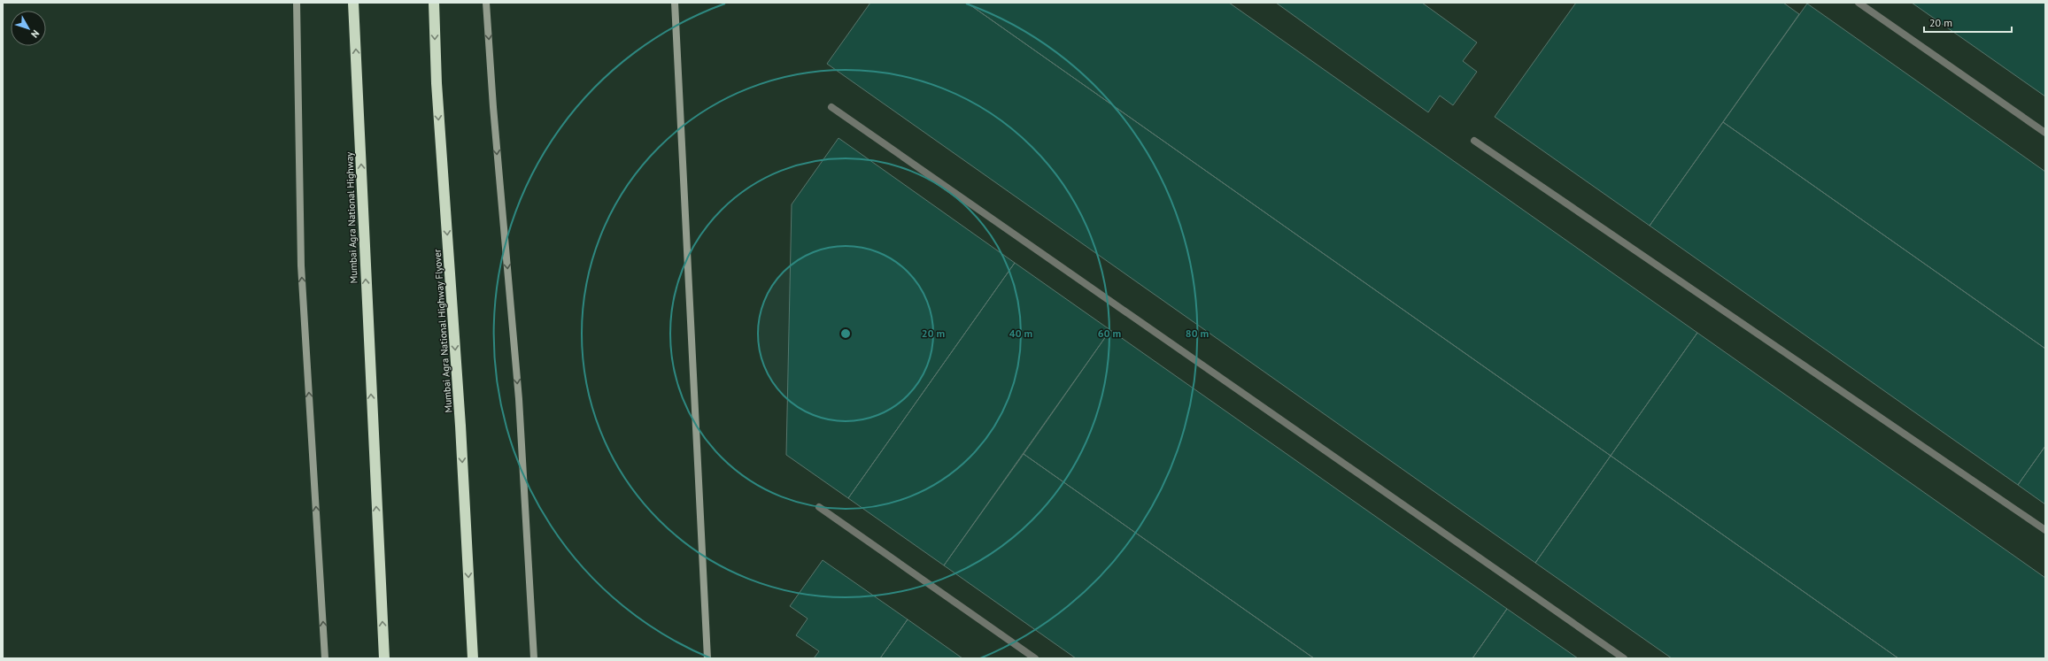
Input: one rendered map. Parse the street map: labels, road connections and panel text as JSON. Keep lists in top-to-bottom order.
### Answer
{
  "streets": {
    "highway": ["Mumbai Agra National Highway", "Mumbai Agra National Highway Flyover"]
  },
  "one_way": ["Mumbai Agra National Highway", "Mumbai Agra National Highway Flyover"],
  "scale_bar": "20 m",
  "north": "bottom right",
  "rings": [
    "20 m",
    "40 m",
    "60 m",
    "80 m"
  ]
}
